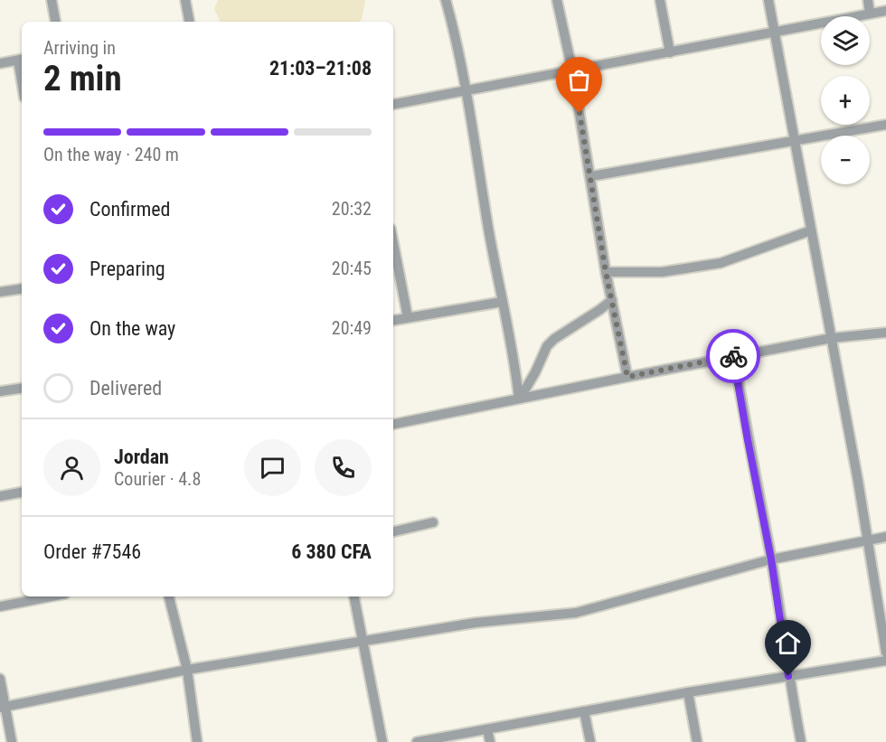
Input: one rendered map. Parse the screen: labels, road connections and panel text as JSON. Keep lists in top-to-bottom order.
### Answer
{
  "page": {
    "map_buttons": ["+", "−"],
    "heading": ["2 min", "Arriving in", "21:03–21:08"],
    "panel": [
      "Jordan",
      "Courier · 4.8",
      "Order #7546",
      "6 380 CFA"
    ],
    "bar": "On the way · 240 m",
    "list": [
      ["Confirmed", "20:32"],
      ["Preparing", "20:45"],
      ["On the way", "20:49"],
      "Delivered"
    ]
  }
}
